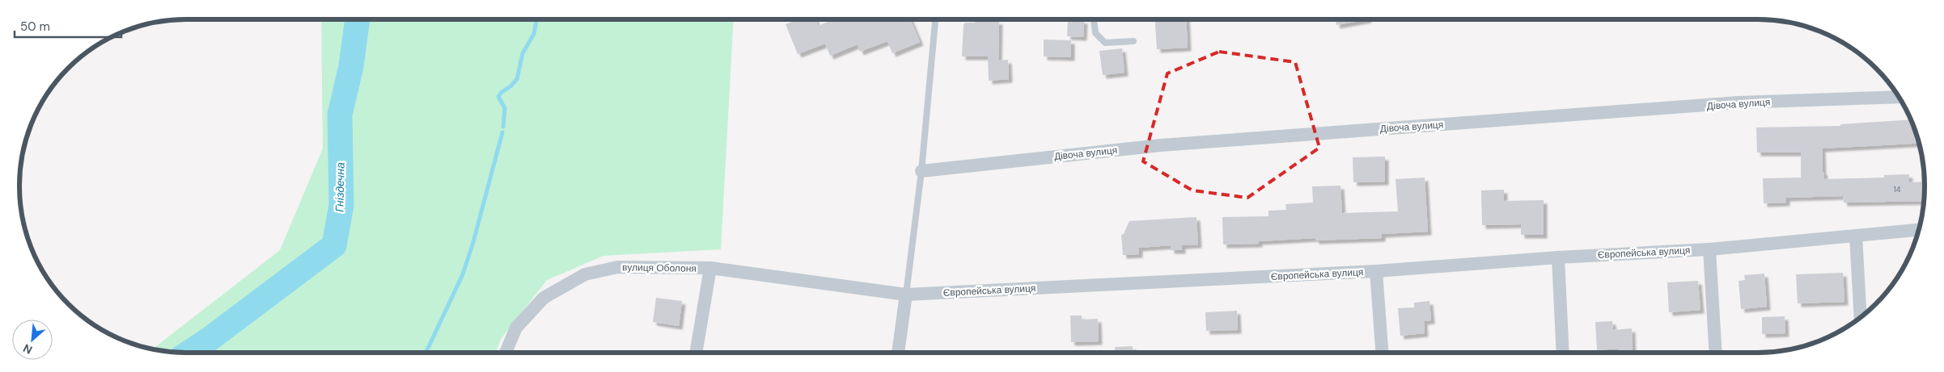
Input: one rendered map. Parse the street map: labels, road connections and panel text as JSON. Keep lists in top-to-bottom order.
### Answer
{
  "streets": {
    "street": ["Дівоча вулиця", "Європейська вулиця", "вулиця Оболоня"]
  },
  "crossings": [
    ["Європейська вулиця", "вулиця Оболоня"]
  ],
  "water": ["Гніздечна"],
  "house_numbers": ["14"],
  "scale_bar": "50 m",
  "north": "bottom left"
}
